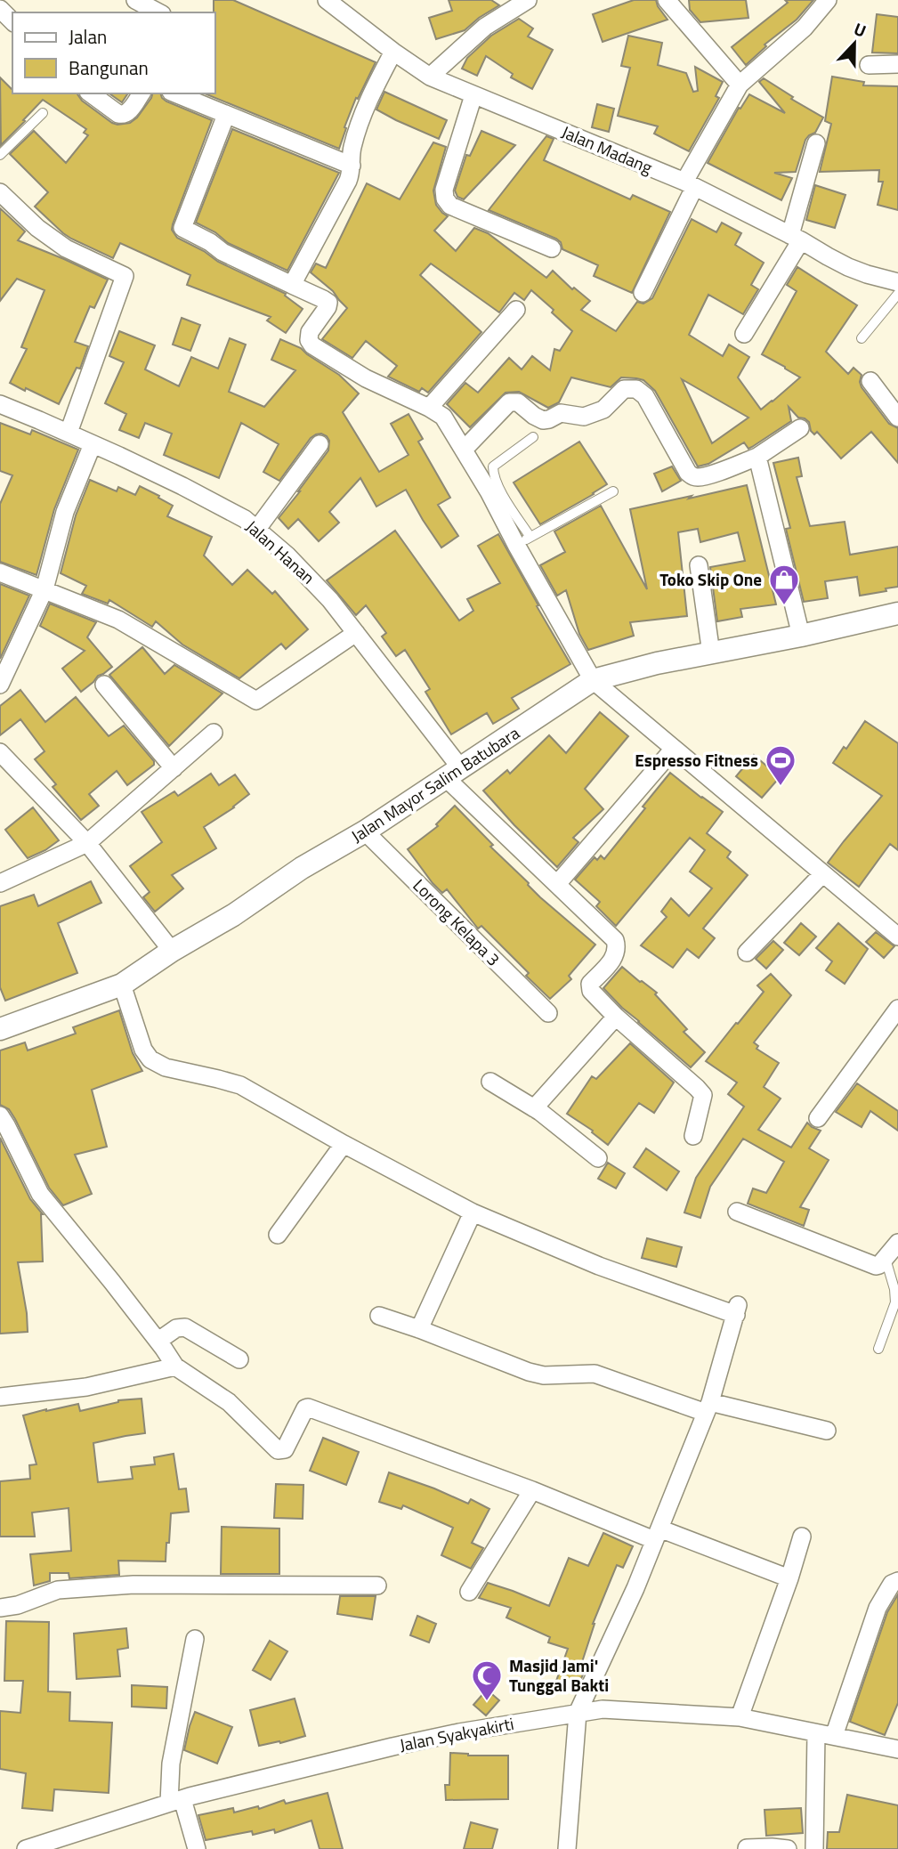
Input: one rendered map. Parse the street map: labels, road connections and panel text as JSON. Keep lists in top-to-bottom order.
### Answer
{
  "streets": {
    "street": [
      "Jalan Madang",
      "Jalan Hanan",
      "Jalan Mayor Salim Batubara",
      "Lorong Kelapa 3",
      "Jalan Syakyakirti"
    ]
  },
  "crossings": [
    ["Jalan Hanan", "Jalan Mayor Salim Batubara"],
    ["Jalan Mayor Salim Batubara", "Lorong Kelapa 3"]
  ],
  "places": {
    "shop": ["Toko Skip One"],
    "sports": ["Espresso Fitness"],
    "mosque": ["Masjid Jami' Tunggal Bakti"]
  },
  "legend": ["Jalan", "Bangunan"],
  "north": "top"
}
